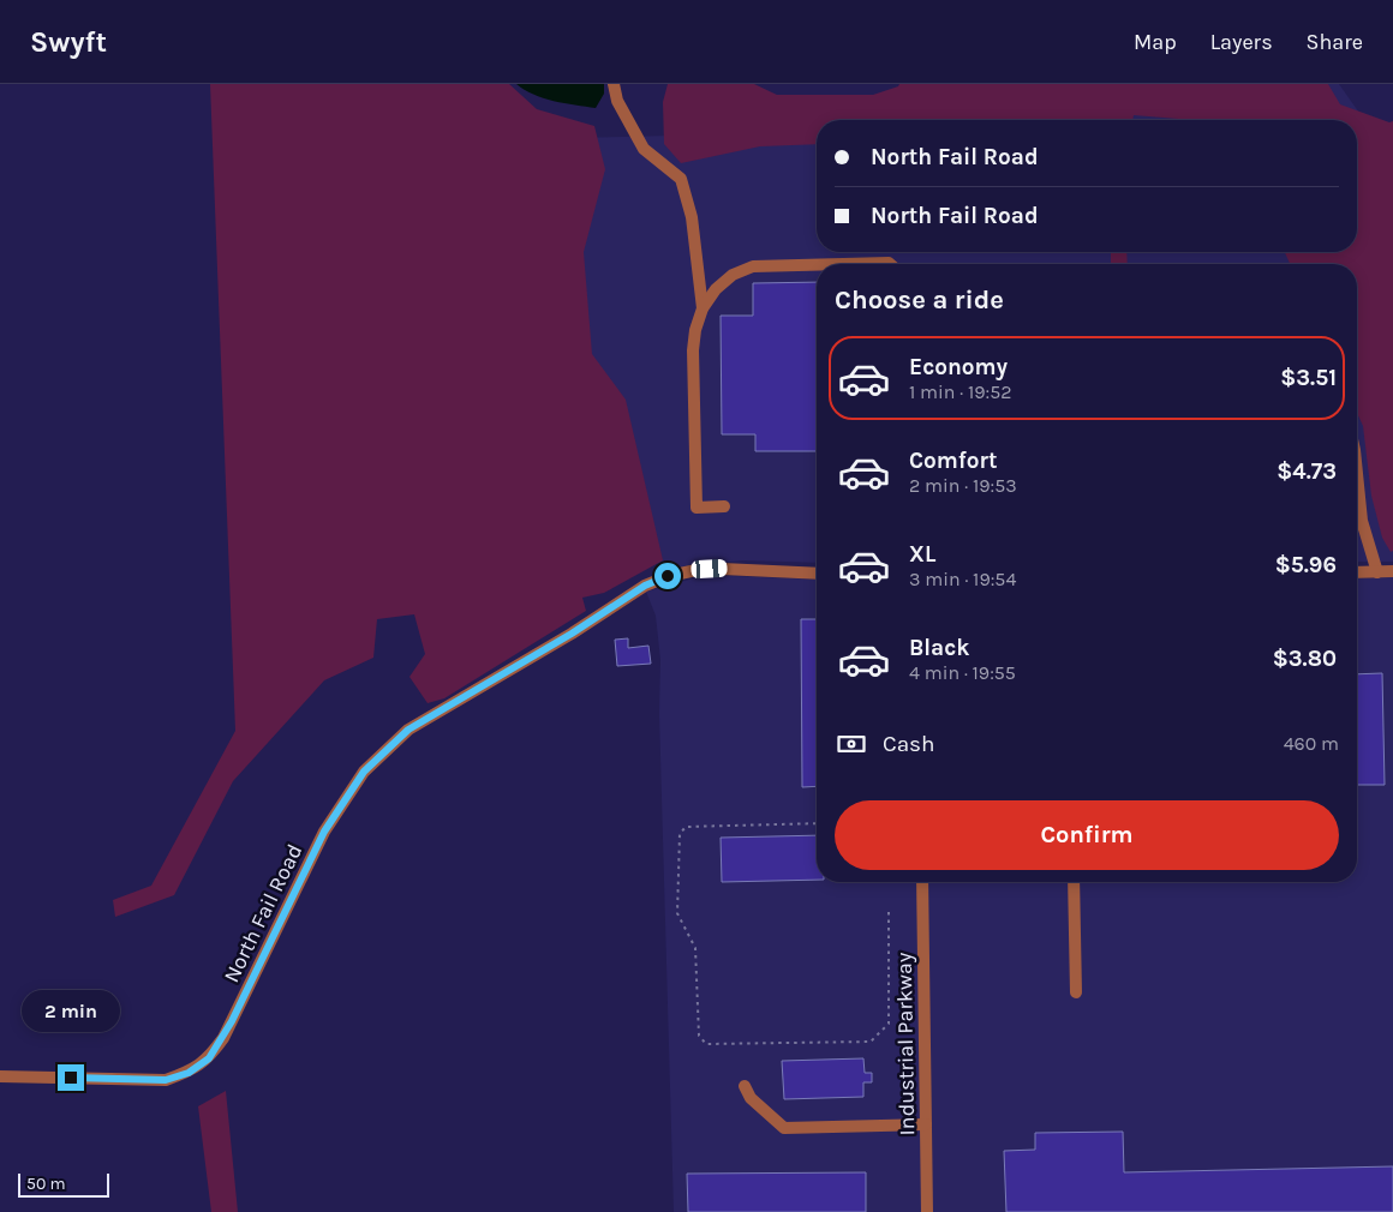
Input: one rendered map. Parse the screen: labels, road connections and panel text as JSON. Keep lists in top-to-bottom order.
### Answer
{
  "streets": {
    "street": ["North Fail Road", "Industrial Parkway"]
  },
  "scale_bar": "50 m",
  "page": {
    "header": "Swyft",
    "nav": ["Map", "Layers", "Share"],
    "banner": ["North Fail Road", "North Fail Road"],
    "heading": "Choose a ride",
    "list": [
      {
        "name": "Economy",
        "note": "1 min · 19:52",
        "value": "$3.51"
      },
      {
        "name": "Comfort",
        "note": "2 min · 19:53",
        "value": "$4.73"
      },
      {
        "name": "XL",
        "note": "3 min · 19:54",
        "value": "$5.96"
      },
      {
        "name": "Black",
        "note": "4 min · 19:55",
        "value": "$3.80"
      }
    ],
    "pay": ["Cash", "460 m"],
    "buttons": "Confirm",
    "bubble": "2 min",
    "scale": "50 m"
  }
}
